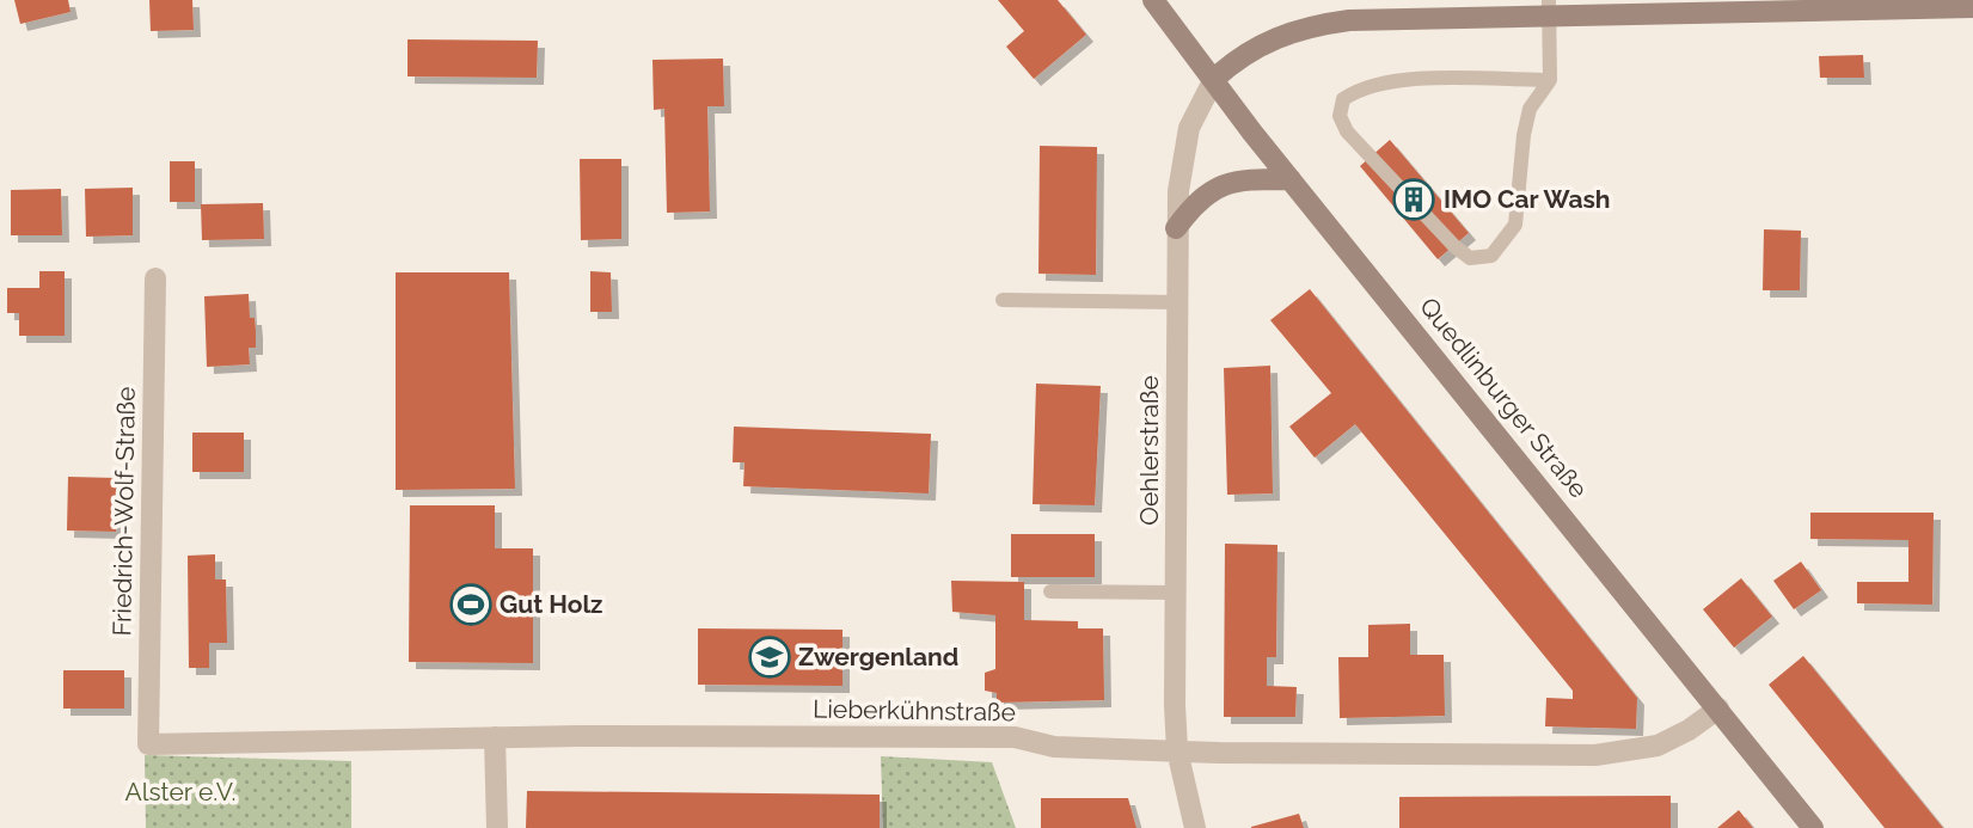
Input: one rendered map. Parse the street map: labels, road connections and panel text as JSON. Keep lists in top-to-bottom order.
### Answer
{
  "streets": {
    "main road": ["Quedlinburger Straße"],
    "street": ["Oehlerstraße", "Friedrich-Wolf-Straße", "Lieberkühnstraße"]
  },
  "crossings": [
    ["Quedlinburger Straße", "Oehlerstraße"],
    ["Quedlinburger Straße", "Lieberkühnstraße"],
    ["Oehlerstraße", "Lieberkühnstraße"],
    ["Friedrich-Wolf-Straße", "Lieberkühnstraße"]
  ],
  "parks": ["Alster e.V."],
  "places": {
    "building": ["IMO Car Wash"],
    "sports": ["Gut Holz"],
    "school or university": ["Zwergenland"]
  }
}
